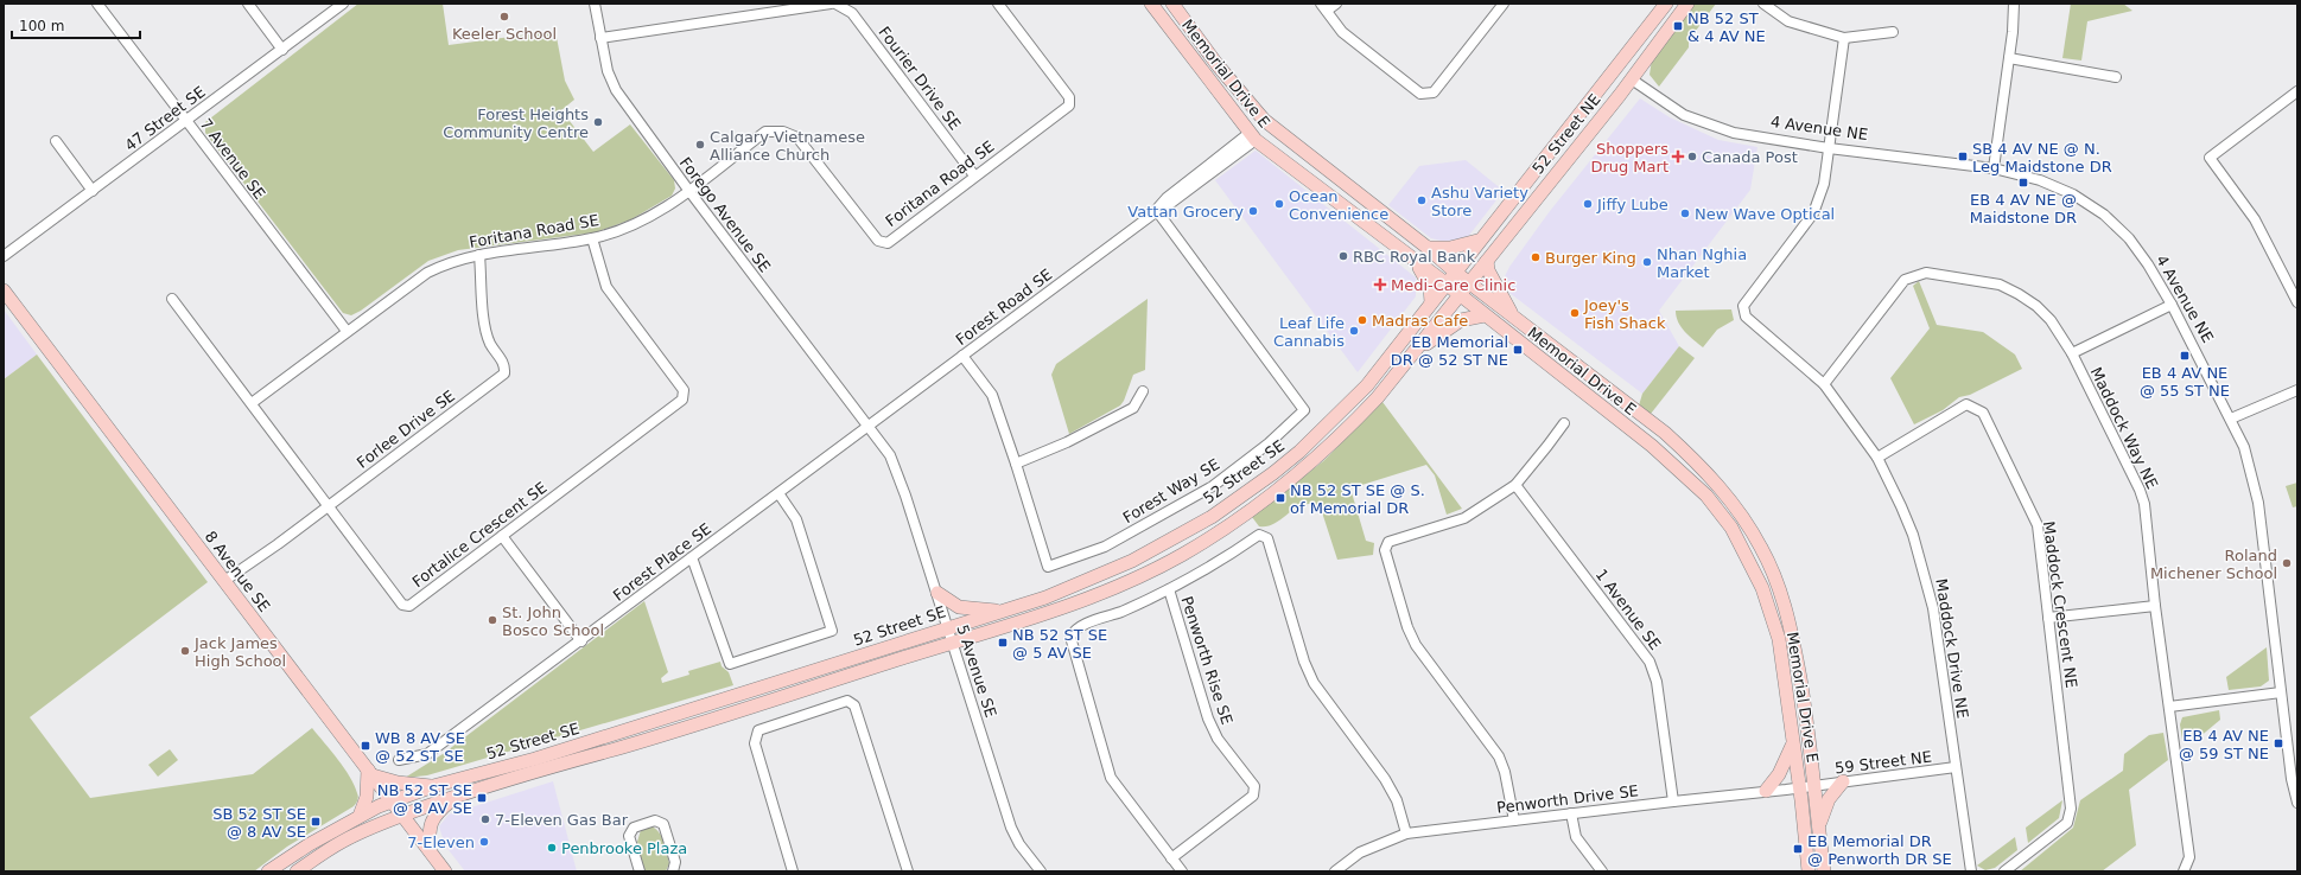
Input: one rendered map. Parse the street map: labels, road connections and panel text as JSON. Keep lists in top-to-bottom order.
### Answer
{
  "streets": {
    "main road": [
      "Memorial Drive E",
      "4 Avenue NE",
      "52 Street NE",
      "52 Street SE",
      "8 Avenue SE"
    ],
    "street": [
      "Fourier Drive SE",
      "47 Street SE",
      "7 Avenue SE",
      "Foritana Road SE",
      "Forego Avenue SE",
      "Forest Road SE",
      "Maddock Way NE",
      "Forlee Drive SE",
      "Forest Way SE",
      "Fortalice Crescent SE",
      "Forest Place SE",
      "Maddock Crescent NE",
      "1 Avenue SE",
      "Maddock Drive NE",
      "Penworth Rise SE",
      "5 Avenue SE",
      "59 Street NE",
      "Penworth Drive SE"
    ]
  },
  "crossings": [
    ["Memorial Drive E", "52 Street NE"],
    ["Memorial Drive E", "Forest Road SE"],
    ["Memorial Drive E", "52 Street SE"],
    ["Memorial Drive E", "59 Street NE"],
    ["Memorial Drive E", "Penworth Drive SE"],
    ["Fourier Drive SE", "Foritana Road SE"],
    ["47 Street SE", "7 Avenue SE"],
    ["4 Avenue NE", "52 Street NE"],
    ["4 Avenue NE", "Maddock Drive NE"],
    ["52 Street NE", "52 Street SE"],
    ["7 Avenue SE", "Foritana Road SE"],
    ["Foritana Road SE", "Forego Avenue SE"],
    ["Foritana Road SE", "Forlee Drive SE"],
    ["Foritana Road SE", "Fortalice Crescent SE"],
    ["Forego Avenue SE", "Forest Road SE"],
    ["Forego Avenue SE", "Forest Place SE"],
    ["Forego Avenue SE", "5 Avenue SE"],
    ["Forest Road SE", "Forest Way SE"],
    ["Forest Road SE", "Forest Place SE"],
    ["Forest Road SE", "5 Avenue SE"],
    ["Maddock Way NE", "Maddock Drive NE"],
    ["Forlee Drive SE", "Fortalice Crescent SE"],
    ["Forlee Drive SE", "8 Avenue SE"],
    ["52 Street SE", "8 Avenue SE"],
    ["52 Street SE", "5 Avenue SE"],
    ["Forest Place SE", "5 Avenue SE"],
    ["Maddock Crescent NE", "Maddock Drive NE"],
    ["1 Avenue SE", "Penworth Drive SE"],
    ["Maddock Drive NE", "59 Street NE"],
    ["59 Street NE", "Penworth Drive SE"]
  ],
  "places": {
    "other": [
      "Keeler School",
      "Forest Heights Community Centre",
      "Calgary Vietnamese Alliance Church",
      "Canada Post",
      "Ashu Variety Store",
      "Ocean Convenience",
      "Jiffy Lube",
      "Vattan Grocery",
      "New Wave Optical",
      "RBC Royal Bank",
      "Burger King",
      "Nhan Nghia Market",
      "Joey's Fish Shack",
      "Madras Cafe",
      "Leaf Life Cannabis",
      "Roland Michener School",
      "St. John Bosco School",
      "Jack James High School",
      "7-Eleven Gas Bar",
      "7-Eleven",
      "Penbrooke Plaza"
    ],
    "transit": [
      "NB 52 ST & 4 AV NE",
      "SB 4 AV NE @ N. Leg Maidstone DR",
      "EB 4 AV NE @ Maidstone DR",
      "EB Memorial DR @ 52 ST NE",
      "EB 4 AV NE @ 55 ST NE",
      "NB 52 ST SE @ S. of Memorial DR",
      "NB 52 ST SE @ 5 AV SE",
      "EB 4 AV NE @ 59 ST NE",
      "WB 8 AV SE @ 52 ST SE",
      "NB 52 ST SE @ 8 AV SE",
      "SB 52 ST SE @ 8 AV SE",
      "EB Memorial DR @ Penworth DR SE"
    ],
    "health": ["Shoppers Drug Mart", "Medi-Care Clinic"]
  },
  "scale_bar": "100 m"
}
